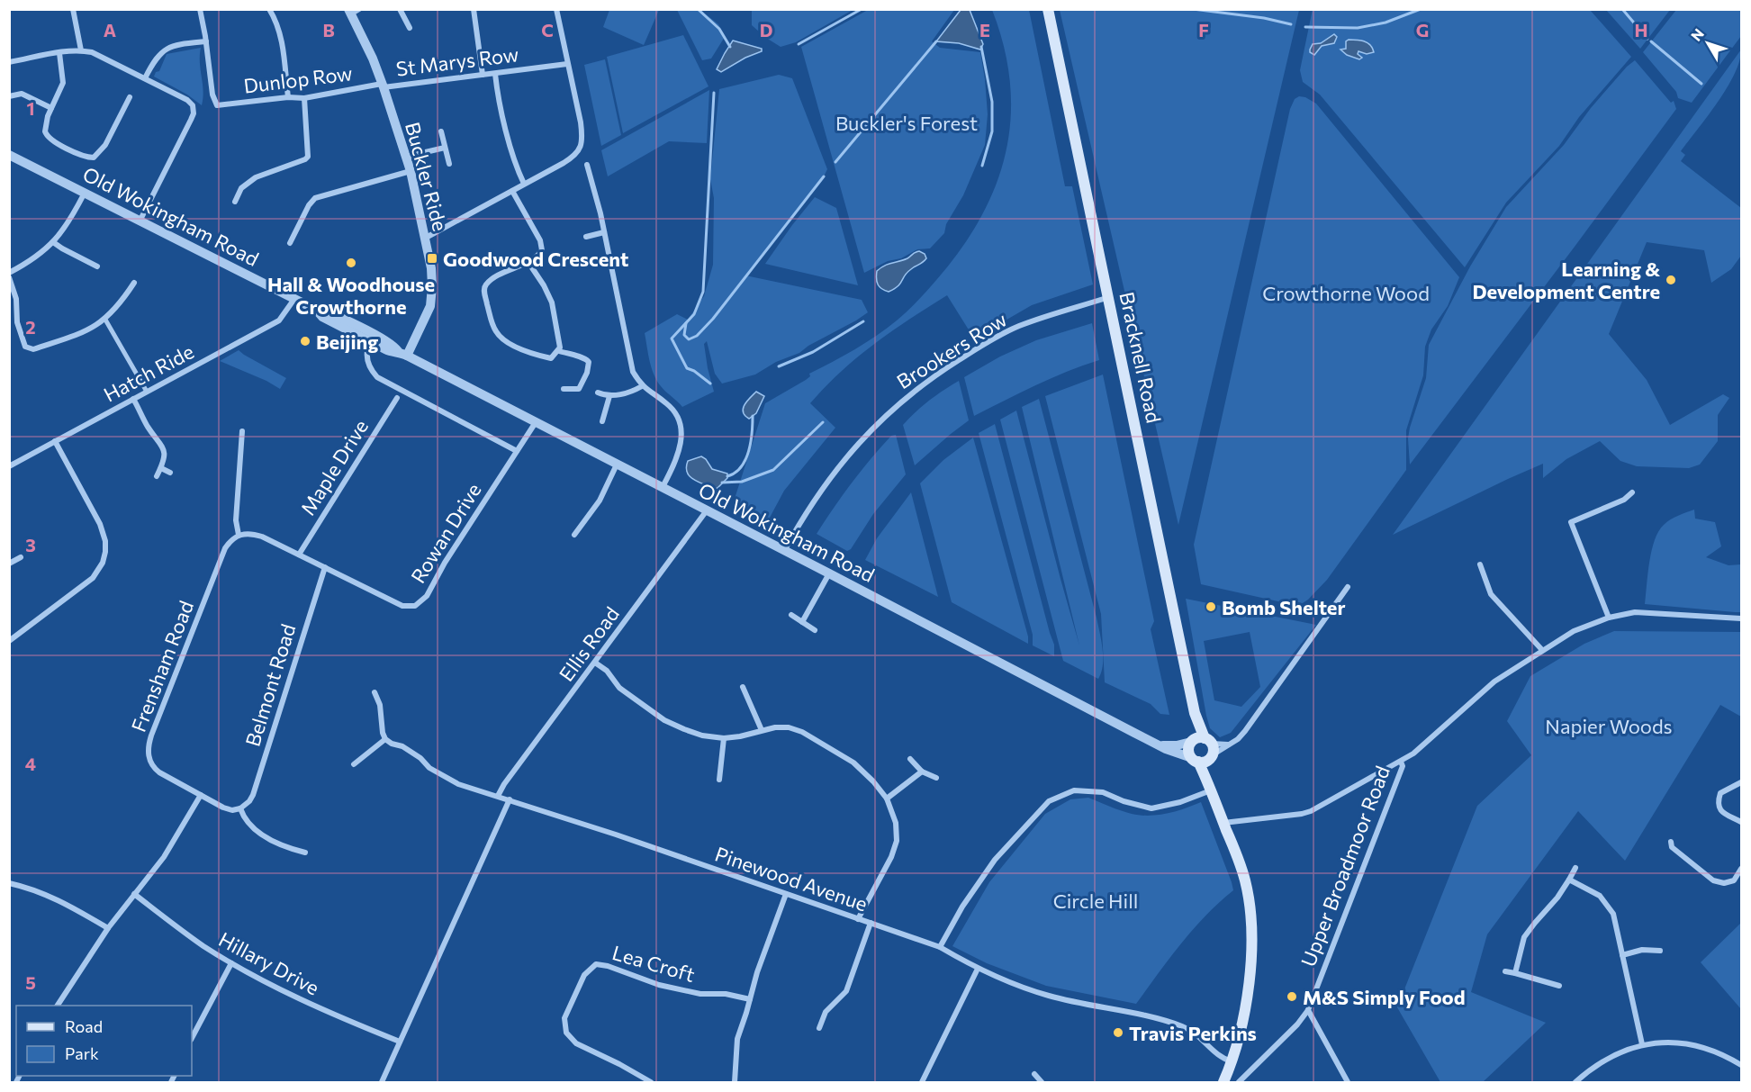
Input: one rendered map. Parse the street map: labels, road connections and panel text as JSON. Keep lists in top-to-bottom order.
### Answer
{
  "streets": {
    "main road": ["Bracknell Road"],
    "street": [
      "St Marys Row",
      "Dunlop Row",
      "Buckler Ride",
      "Old Wokingham Road",
      "Brookers Row",
      "Hatch Ride",
      "Maple Drive",
      "Rowan Drive",
      "Ellis Road",
      "Frensham Road",
      "Belmont Road",
      "Upper Broadmoor Road",
      "Pinewood Avenue",
      "Hillary Drive",
      "Lea Croft"
    ]
  },
  "crossings": [
    ["St Marys Row", "Dunlop Row"],
    ["St Marys Row", "Buckler Ride"],
    ["Dunlop Row", "Buckler Ride"],
    ["Buckler Ride", "Old Wokingham Road"],
    ["Old Wokingham Road", "Brookers Row"],
    ["Old Wokingham Road", "Bracknell Road"],
    ["Old Wokingham Road", "Hatch Ride"],
    ["Old Wokingham Road", "Rowan Drive"],
    ["Old Wokingham Road", "Ellis Road"],
    ["Brookers Row", "Bracknell Road"],
    ["Bracknell Road", "Pinewood Avenue"],
    ["Maple Drive", "Rowan Drive"],
    ["Rowan Drive", "Frensham Road"],
    ["Rowan Drive", "Belmont Road"],
    ["Ellis Road", "Pinewood Avenue"],
    ["Frensham Road", "Belmont Road"]
  ],
  "parks": [
    "Buckler's Forest",
    "Crowthorne Wood",
    "Napier Woods",
    "Circle Hill"
  ],
  "places": {
    "transit": ["Goodwood Crescent"],
    "other": [
      "Hall & Woodhouse Crowthorne",
      "Learning & Development Centre",
      "Beijing",
      "Bomb Shelter",
      "M&S Simply Food",
      "Travis Perkins"
    ]
  },
  "legend": ["Road", "Park"],
  "north": "top left",
  "grid": {
    "columns": [
      "A",
      "B",
      "C",
      "D",
      "E",
      "F",
      "G",
      "H"
    ],
    "rows": [
      "1",
      "2",
      "3",
      "4",
      "5"
    ]
  }
}
